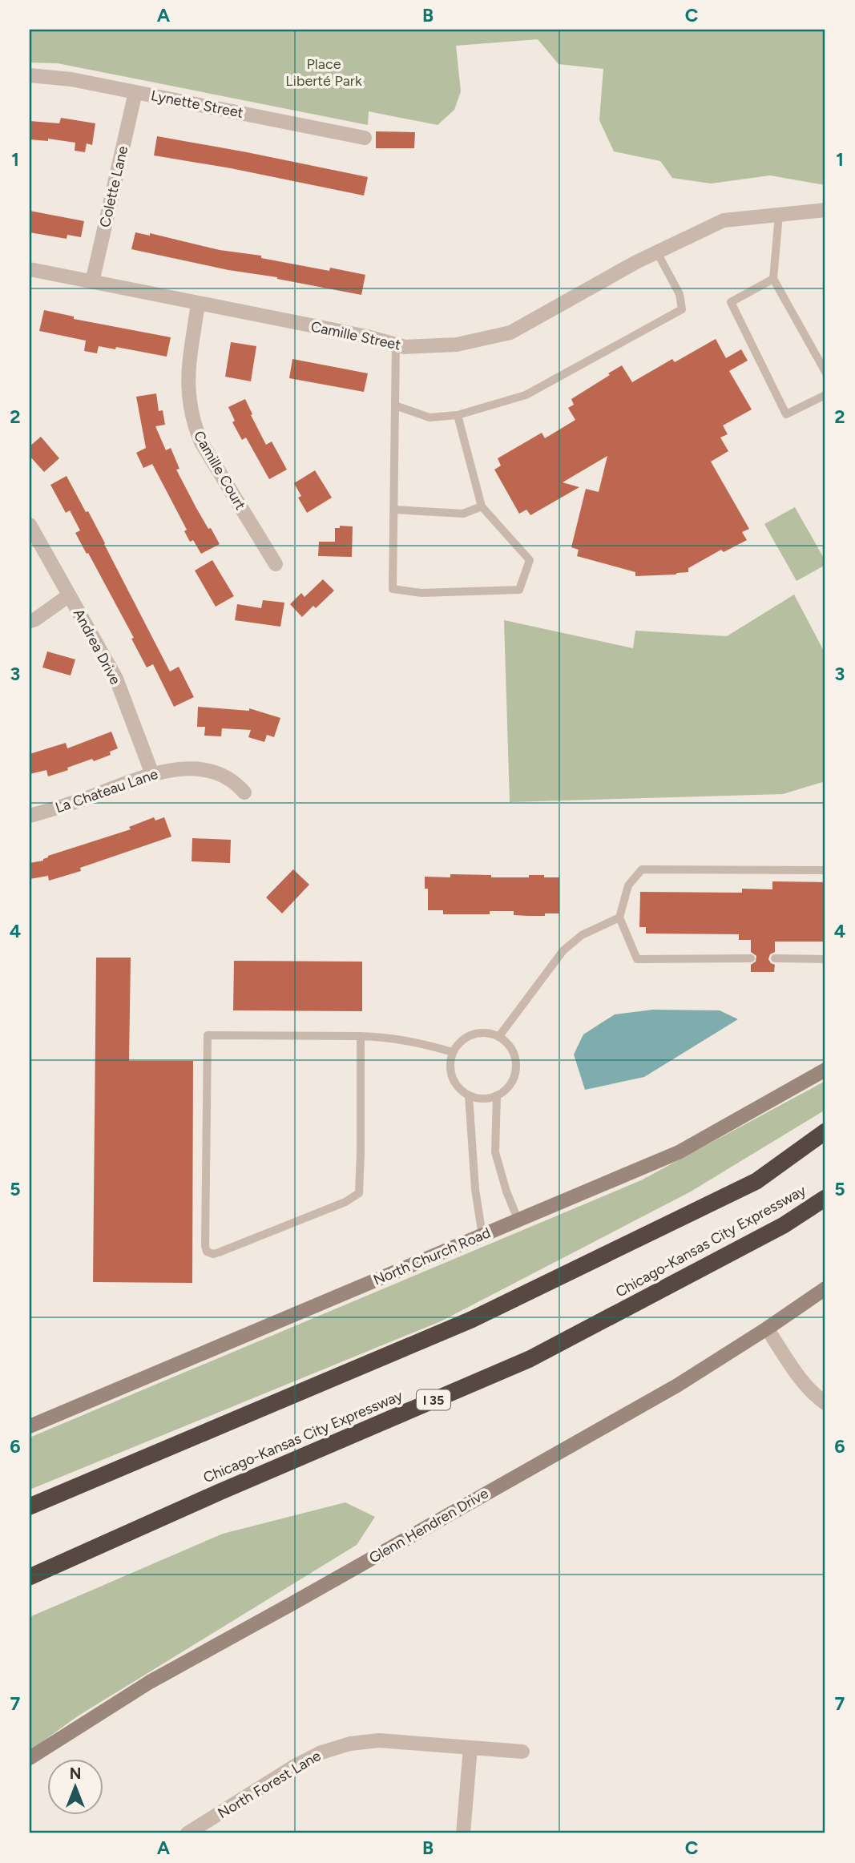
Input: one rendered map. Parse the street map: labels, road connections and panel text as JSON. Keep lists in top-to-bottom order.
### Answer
{
  "streets": {
    "highway": ["Chicago-Kansas City Expressway", "I 35"],
    "street": [
      "Lynette Street",
      "Colette Lane",
      "Camille Street",
      "Camille Court",
      "Andrea Drive",
      "La Chateau Lane",
      "North Church Road",
      "Glenn Hendren Drive",
      "North Forest Lane"
    ]
  },
  "crossings": [
    ["Lynette Street", "Colette Lane"],
    ["Colette Lane", "Camille Street"],
    ["Camille Street", "Camille Court"],
    ["Andrea Drive", "La Chateau Lane"]
  ],
  "parks": ["Place Liberté Park"],
  "north": "top",
  "grid": {
    "columns": ["A", "B", "C"],
    "rows": [
      "1",
      "2",
      "3",
      "4",
      "5",
      "6",
      "7"
    ]
  }
}
